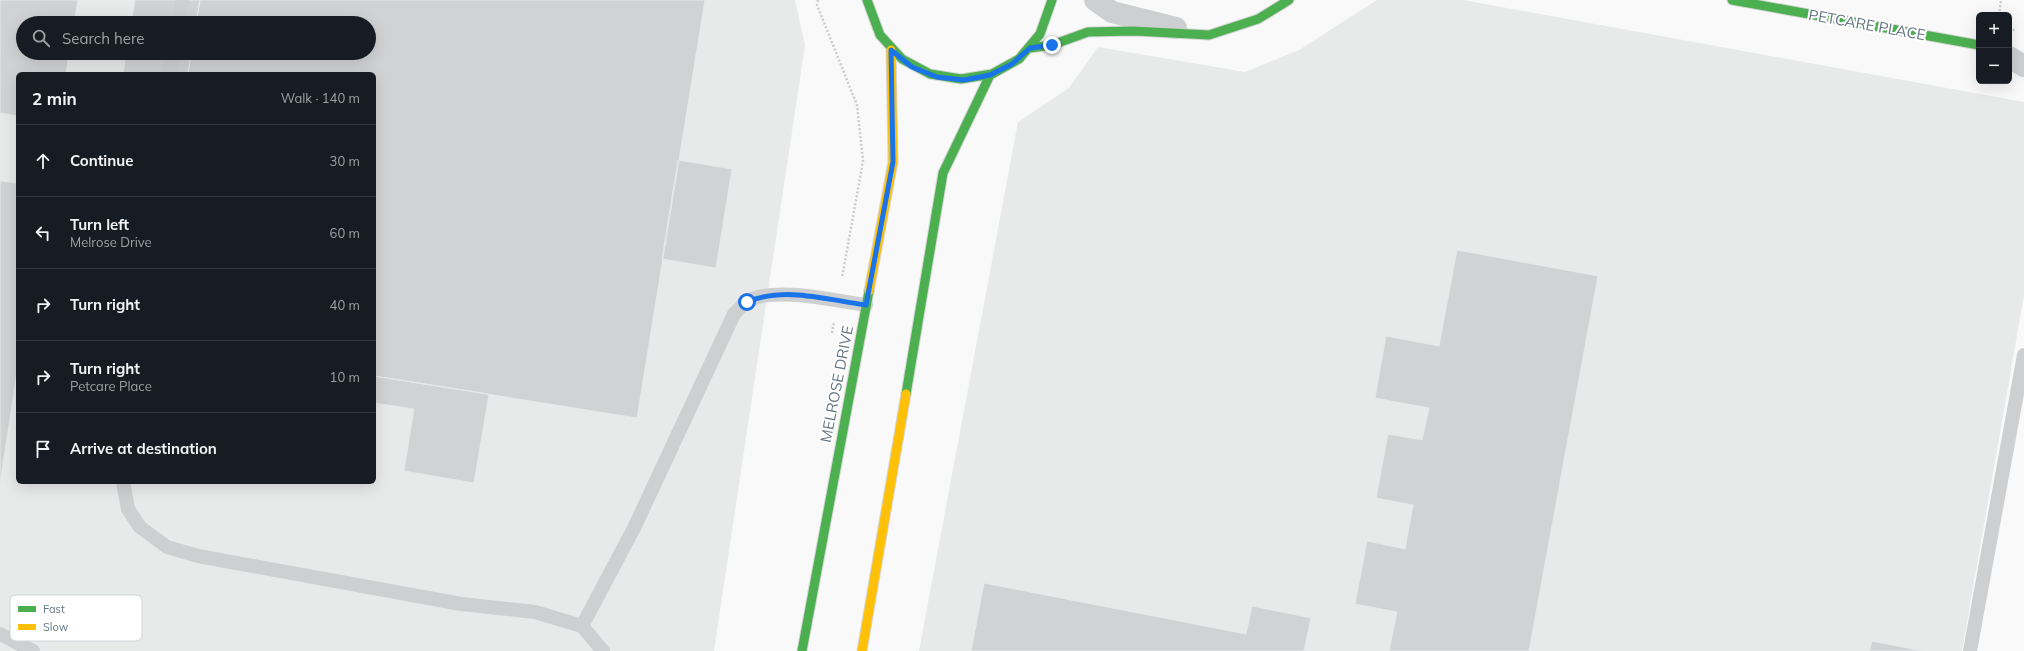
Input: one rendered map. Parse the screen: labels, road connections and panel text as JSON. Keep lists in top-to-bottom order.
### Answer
{
  "streets": {
    "main road": ["PETCARE PLACE", "MELROSE DRIVE"]
  },
  "legend": ["Fast", "Slow"],
  "page": {
    "map_buttons": ["+", "−"],
    "search": "Search here",
    "heading": ["2 min", "Walk · 140 m"],
    "list": [
      ["Continue", "30 m"],
      ["Turn left", "Melrose Drive", "60 m"],
      ["Turn right", "40 m"],
      ["Turn right", "Petcare Place", "10 m"],
      "Arrive at destination"
    ]
  }
}
